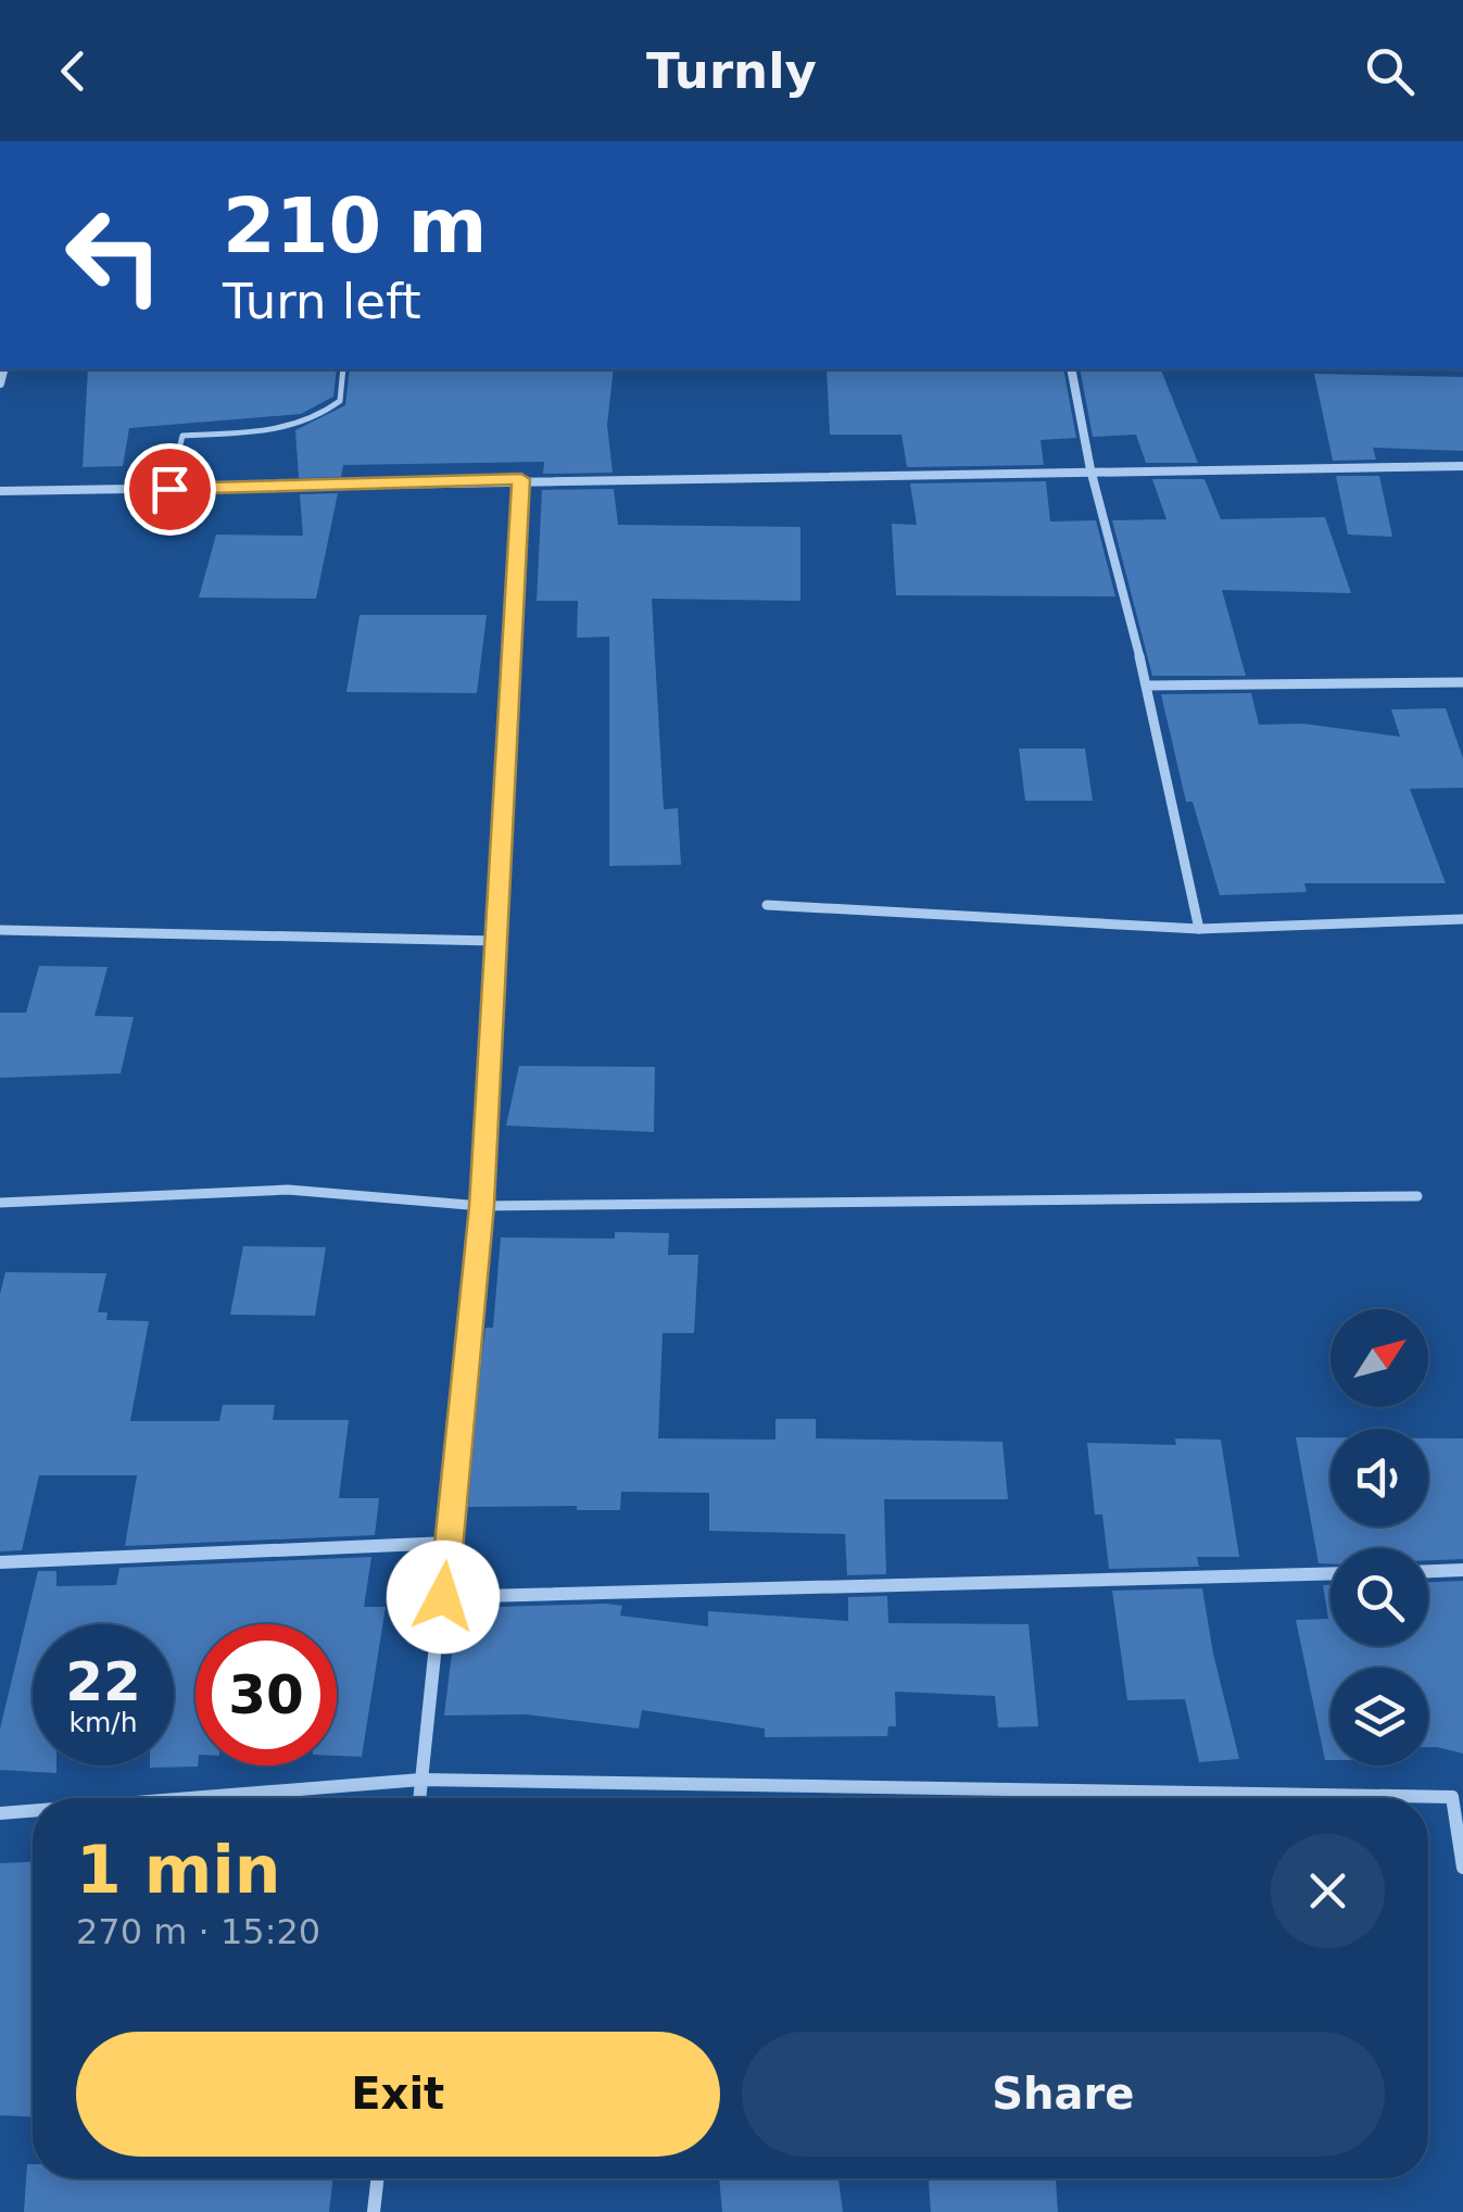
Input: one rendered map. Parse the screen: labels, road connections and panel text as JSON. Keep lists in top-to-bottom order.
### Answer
{
  "north": "top right",
  "page": {
    "header": "Turnly",
    "turn": ["210 m", "Turn left"],
    "speed": "22 km/h",
    "limit": "30",
    "heading": ["1 min", "270 m · 15:20"],
    "buttons": ["Exit", "Share"]
  }
}
